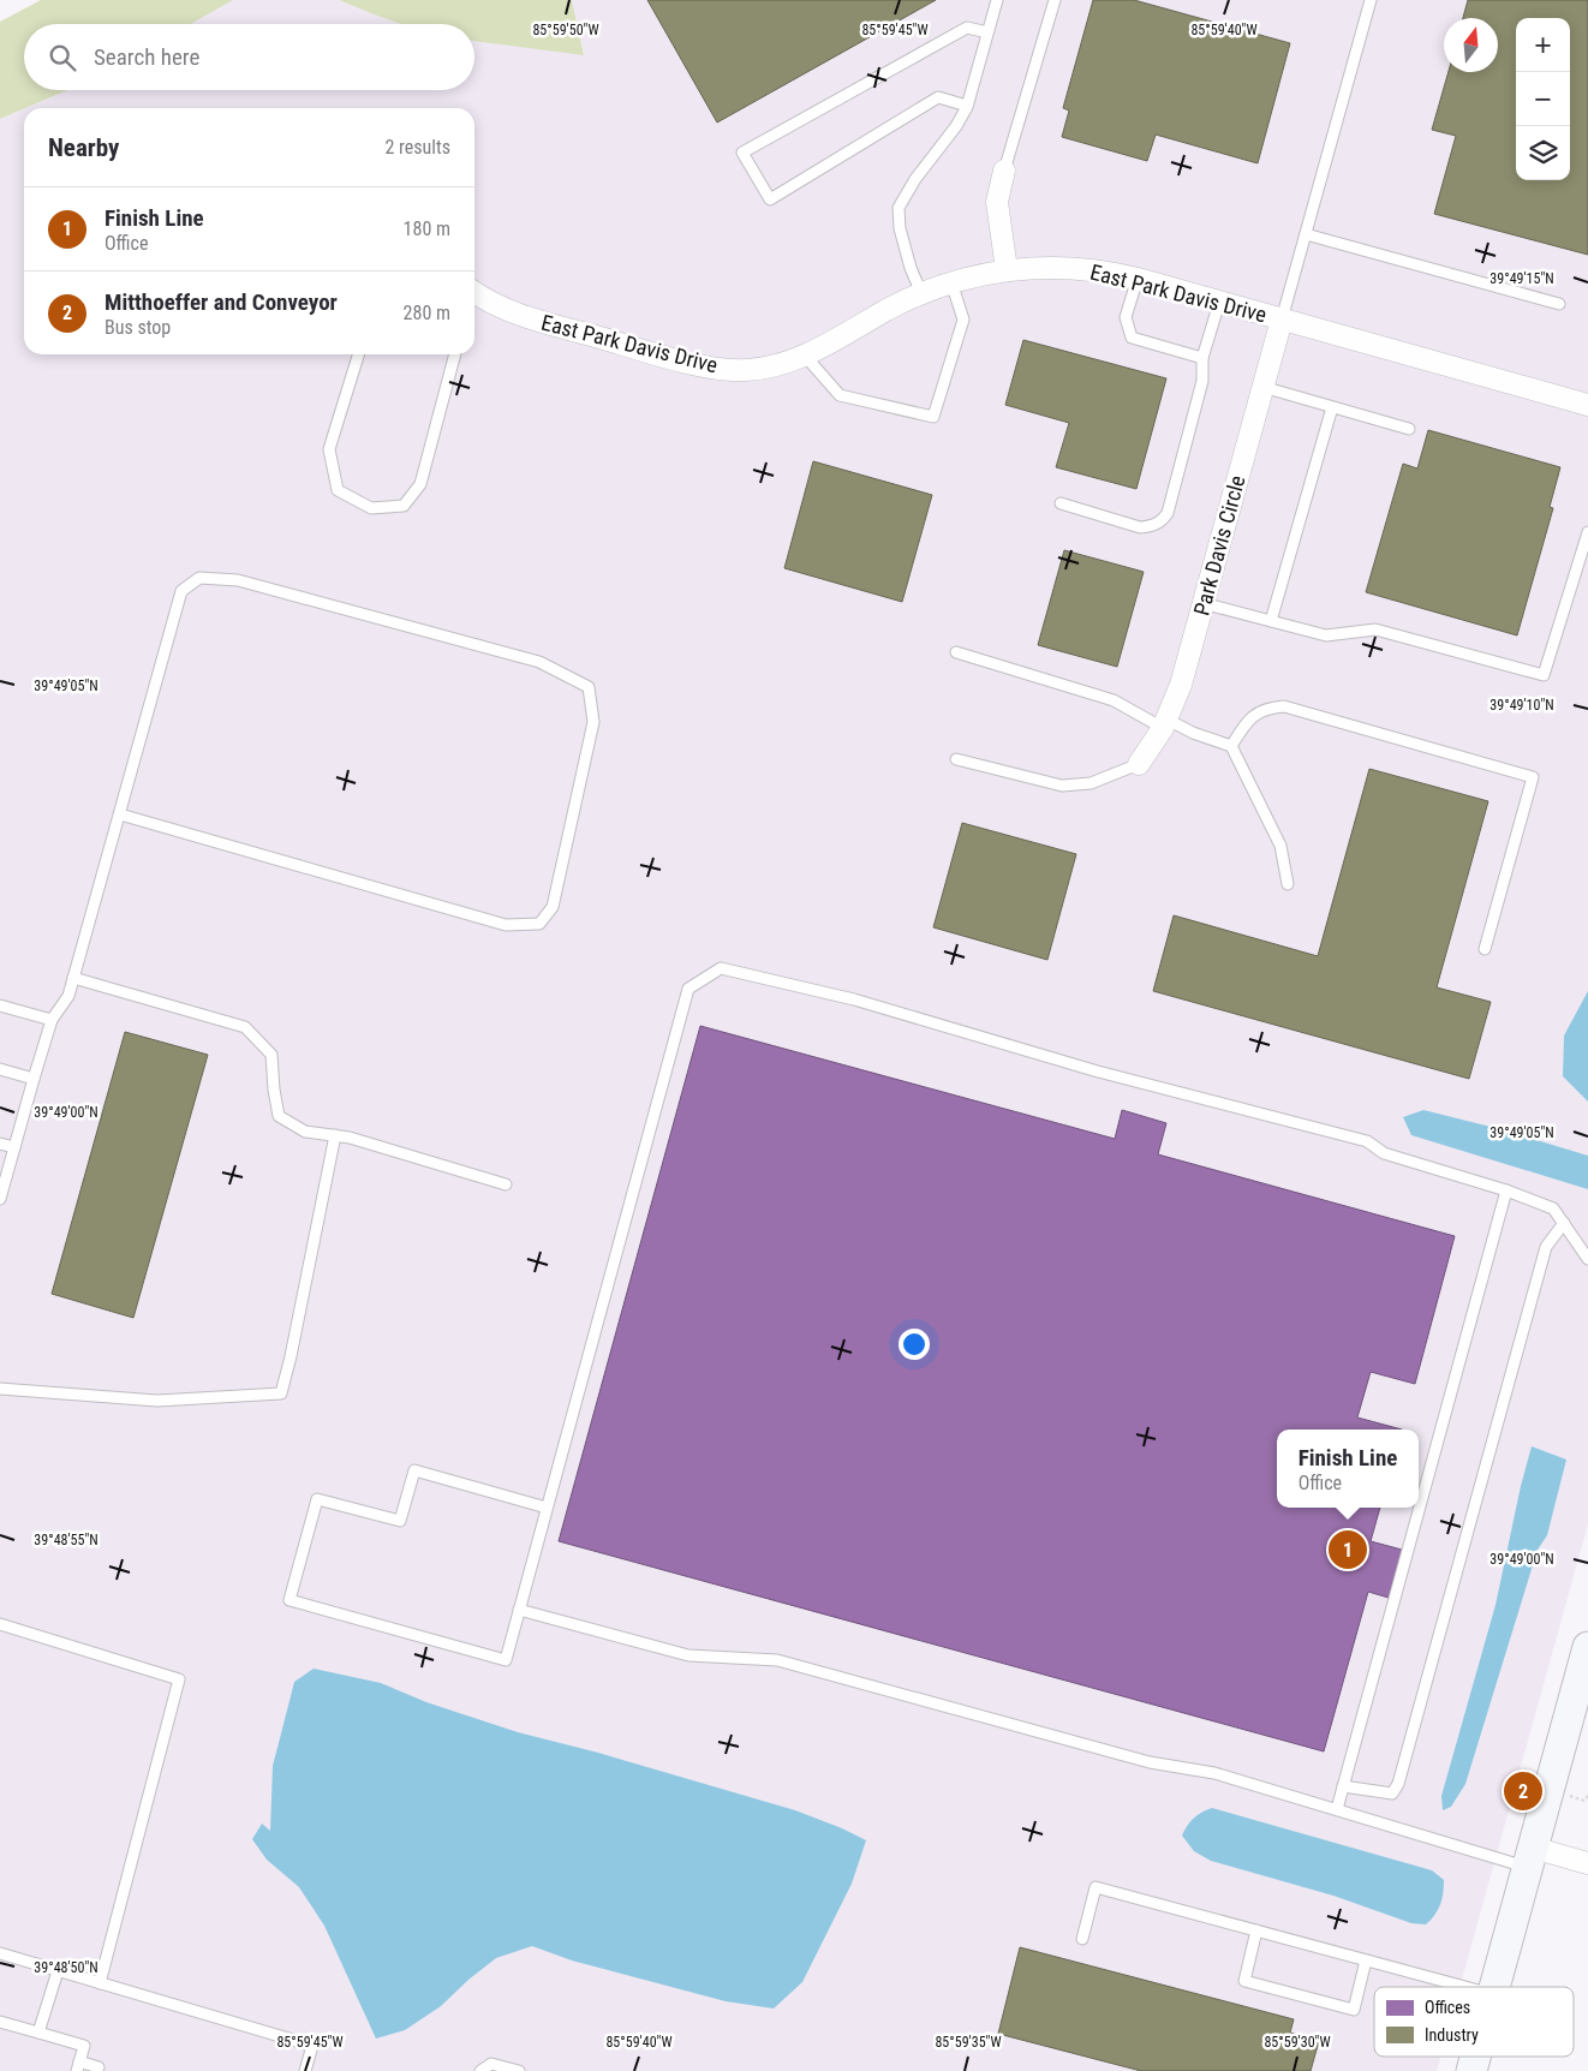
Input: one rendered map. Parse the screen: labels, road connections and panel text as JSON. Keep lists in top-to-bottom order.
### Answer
{
  "streets": {
    "street": ["East Park Davis Drive", "Park Davis Circle"]
  },
  "crossings": [
    ["East Park Davis Drive", "Park Davis Circle"]
  ],
  "legend": ["Offices", "Industry"],
  "north": "top",
  "page": {
    "map_buttons": ["+", "−"],
    "search": "Search here",
    "heading": ["Nearby", "2 results"],
    "list": [
      {
        "mark": "1",
        "name": "Finish Line",
        "note": "Office",
        "value": "180 m"
      },
      {
        "mark": "2",
        "name": "Mitthoeffer and Conveyor",
        "note": "Bus stop",
        "value": "280 m"
      }
    ],
    "popup": ["Finish Line", "Office"],
    "pins": ["1", "2"]
  },
  "coordinates": [
    "85°59'50\"W",
    "85°59'45\"W",
    "85°59'40\"W",
    "39°49'15\"N",
    "39°49'05\"N",
    "39°49'10\"N",
    "39°49'00\"N",
    "39°48'55\"N",
    "39°48'50\"N",
    "85°59'35\"W",
    "85°59'30\"W"
  ]
}
